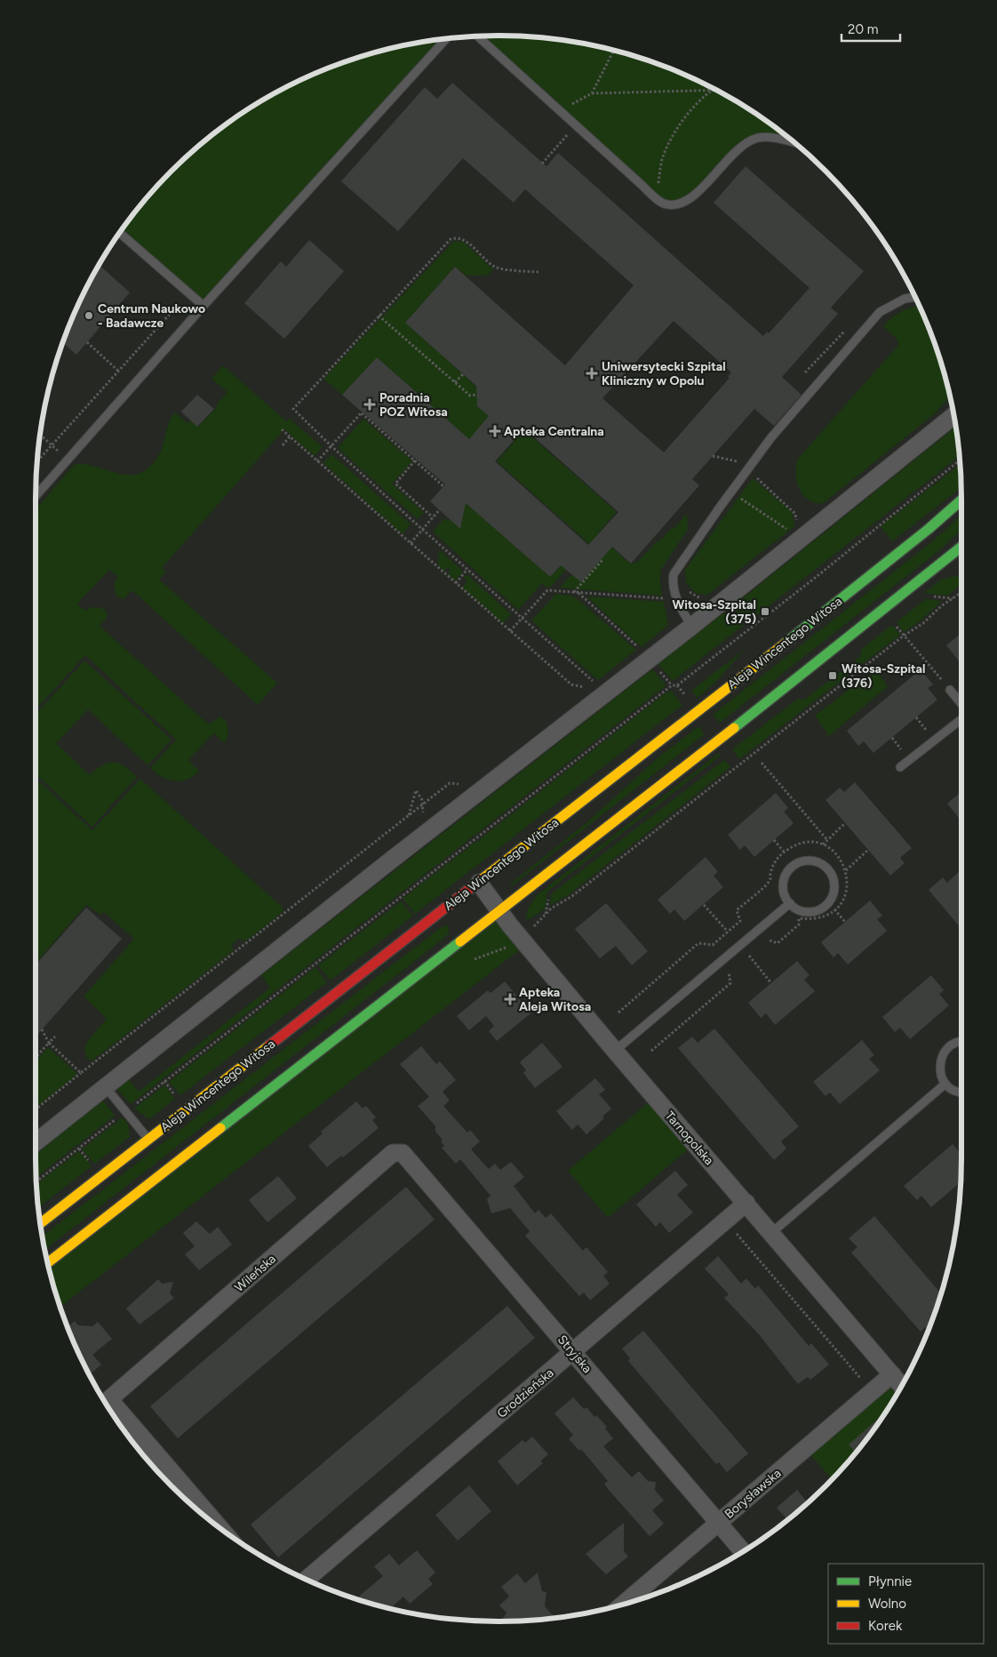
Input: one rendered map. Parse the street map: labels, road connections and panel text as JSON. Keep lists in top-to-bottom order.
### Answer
{
  "streets": {
    "street": [
      "Aleja Wincentego Witosa",
      "Tarnopolska",
      "Wileńska",
      "Stryjska",
      "Grodzieńska",
      "Borysławska"
    ]
  },
  "crossings": [
    ["Aleja Wincentego Witosa", "Tarnopolska"],
    ["Tarnopolska", "Grodzieńska"],
    ["Tarnopolska", "Borysławska"],
    ["Wileńska", "Stryjska"],
    ["Stryjska", "Grodzieńska"],
    ["Stryjska", "Borysławska"]
  ],
  "places": {
    "other": ["Centrum Naukowo - Badawcze"],
    "health": [
      "Uniwersytecki Szpital Kliniczny w Opolu",
      "Poradnia POZ Witosa",
      "Apteka Centralna",
      "Apteka Aleja Witosa"
    ],
    "transit": ["Witosa-Szpital (375)", "Witosa-Szpital (376)"]
  },
  "legend": ["Płynnie", "Wolno", "Korek"],
  "scale_bar": "20 m"
}
